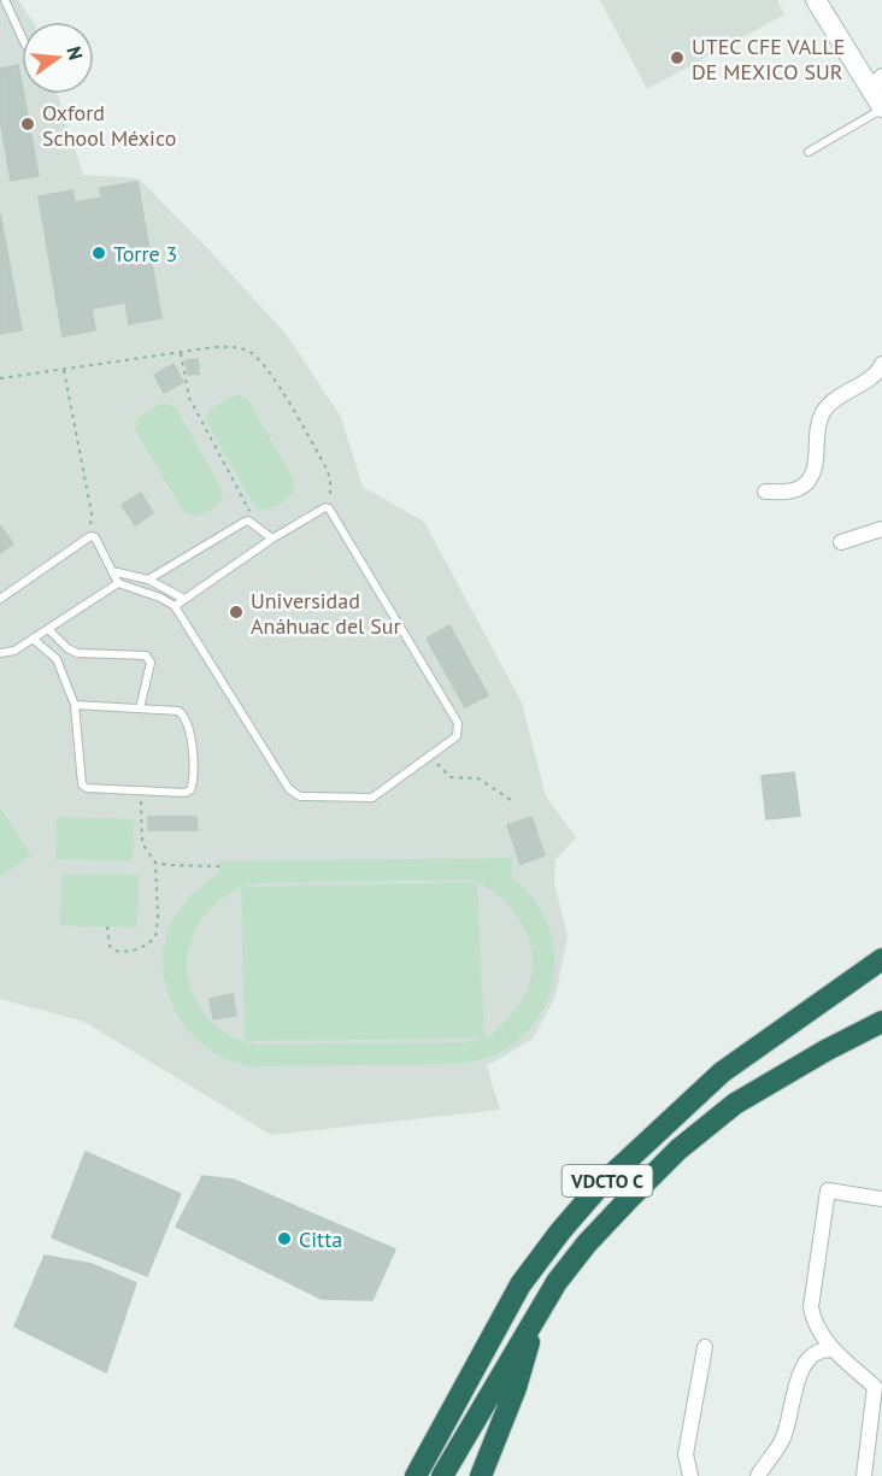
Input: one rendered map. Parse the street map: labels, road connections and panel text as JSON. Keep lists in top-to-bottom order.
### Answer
{
  "streets": {
    "highway": ["VDCTO C"]
  },
  "places": [
    "UTEC CFE VALLE DE MEXICO SUR",
    "Oxford School México",
    "Torre 3",
    "Universidad Anáhuac del Sur",
    "Citta"
  ],
  "north": "right"
}
